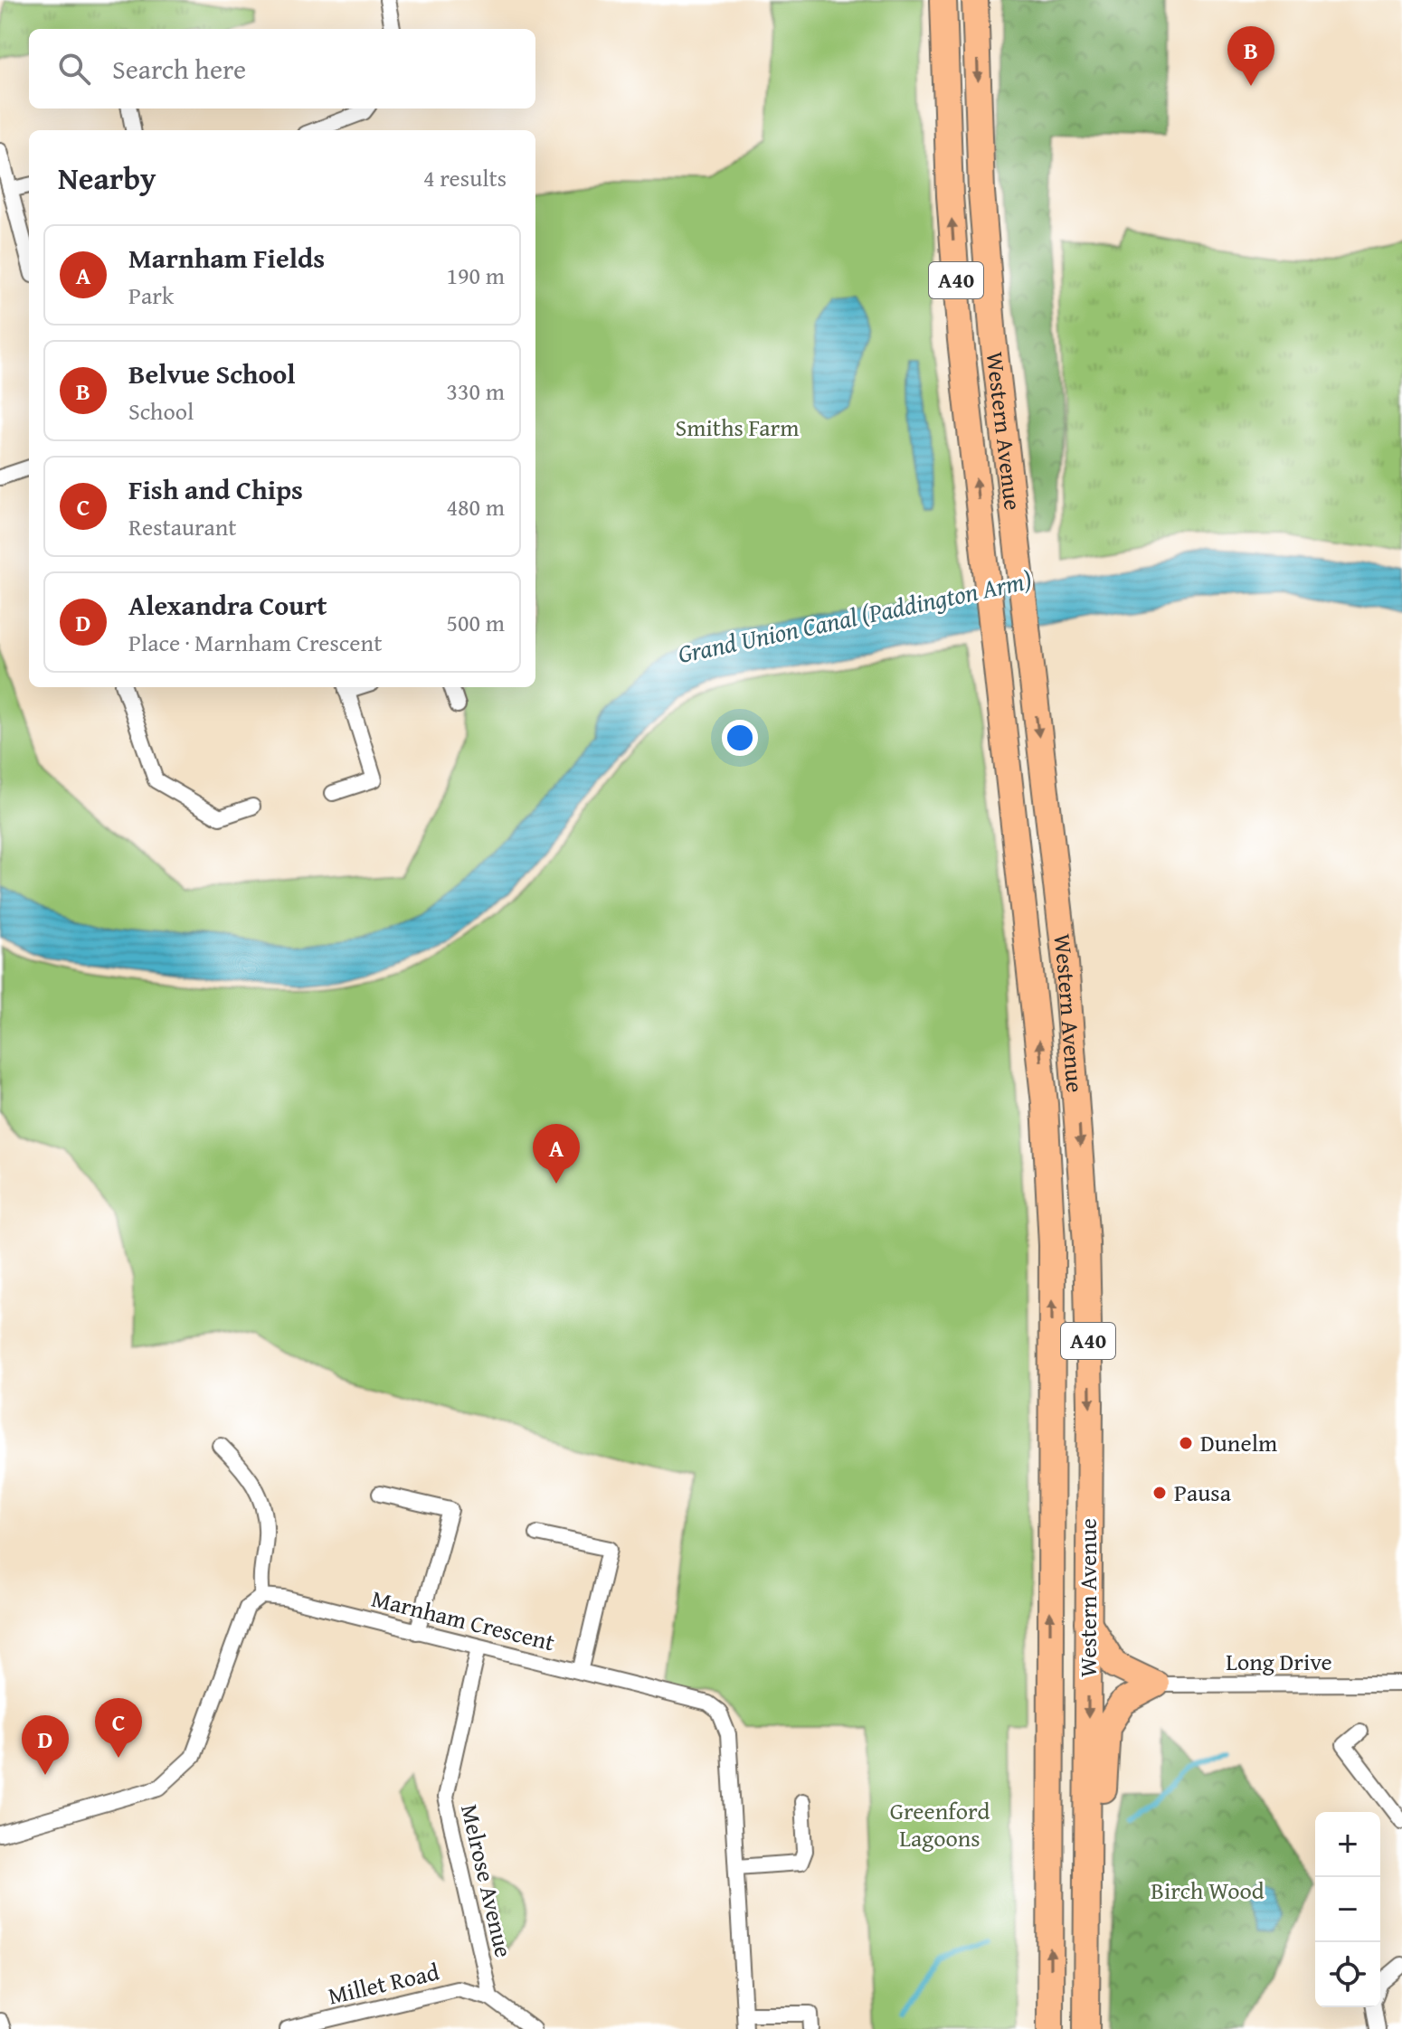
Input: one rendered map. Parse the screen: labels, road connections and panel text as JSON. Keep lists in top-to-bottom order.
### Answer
{
  "streets": {
    "highway": ["A40", "Western Avenue"],
    "street": [
      "Marnham Crescent",
      "Long Drive",
      "Melrose Avenue",
      "Millet Road"
    ]
  },
  "crossings": [
    ["Marnham Crescent", "Melrose Avenue"],
    ["Melrose Avenue", "Millet Road"]
  ],
  "water": ["Grand Union Canal (Paddington Arm)"],
  "parks": ["Smiths Farm", "Greenford Lagoons", "Birch Wood"],
  "places": ["Dunelm", "Pausa"],
  "page": {
    "pins": [
      "B",
      "A",
      "C",
      "D"
    ],
    "search": "Search here",
    "heading": ["Nearby", "4 results"],
    "list": [
      {
        "mark": "A",
        "name": "Marnham Fields",
        "note": "Park",
        "value": "190 m"
      },
      {
        "mark": "B",
        "name": "Belvue School",
        "note": "School",
        "value": "330 m"
      },
      {
        "mark": "C",
        "name": "Fish and Chips",
        "note": "Restaurant",
        "value": "480 m"
      },
      {
        "mark": "D",
        "name": "Alexandra Court",
        "note": "Place · Marnham Crescent",
        "value": "500 m"
      }
    ],
    "map_buttons": ["+", "−"]
  }
}
